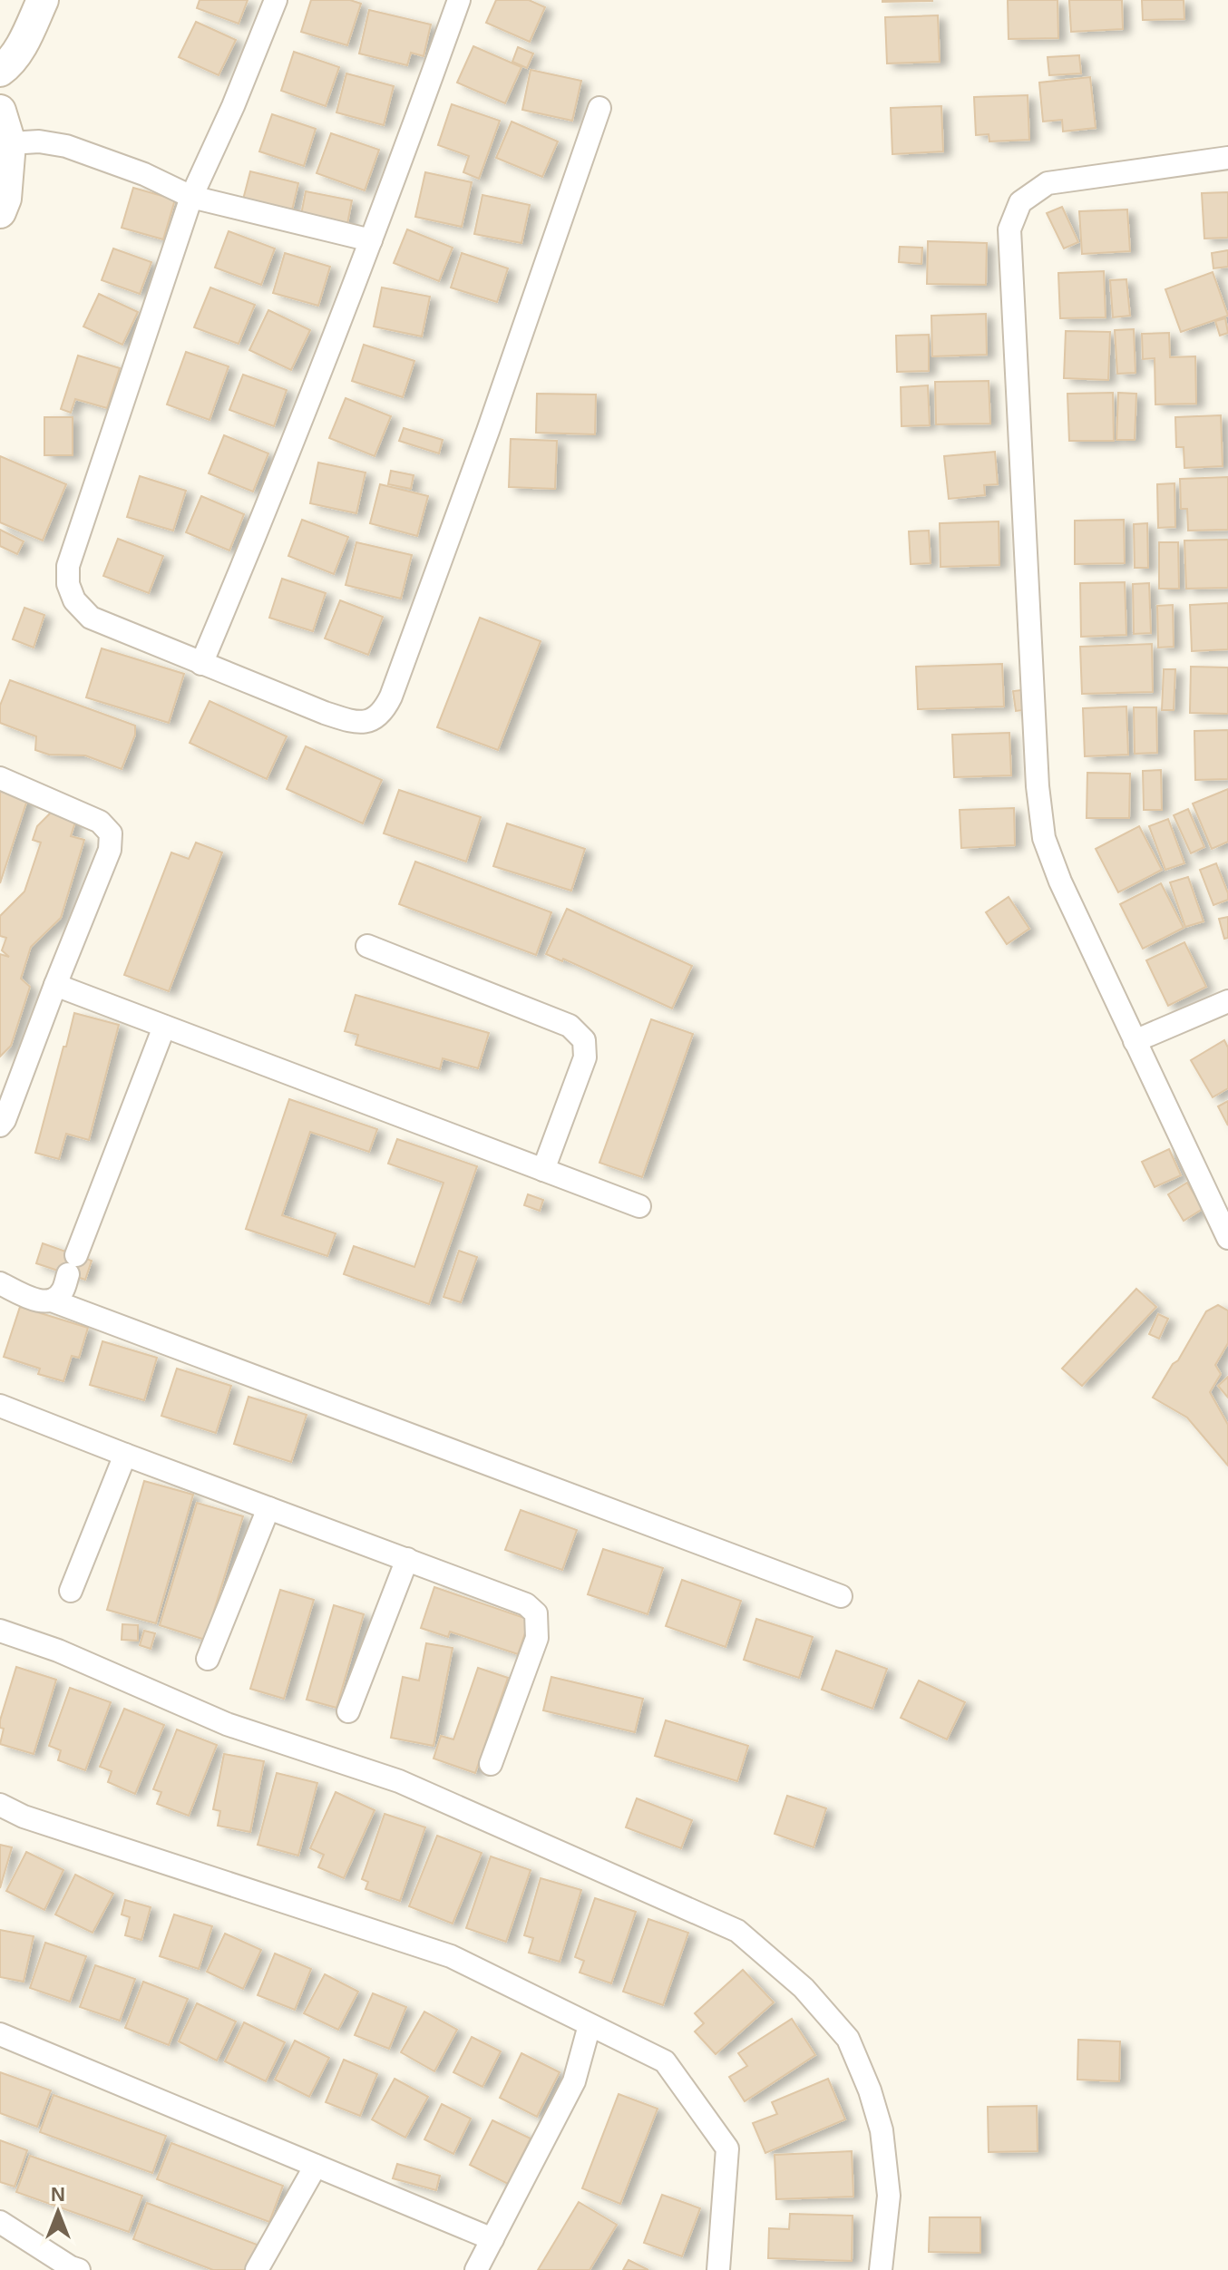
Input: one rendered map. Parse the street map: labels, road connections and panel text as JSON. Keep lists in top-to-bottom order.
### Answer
{
  "north": "top"
}
